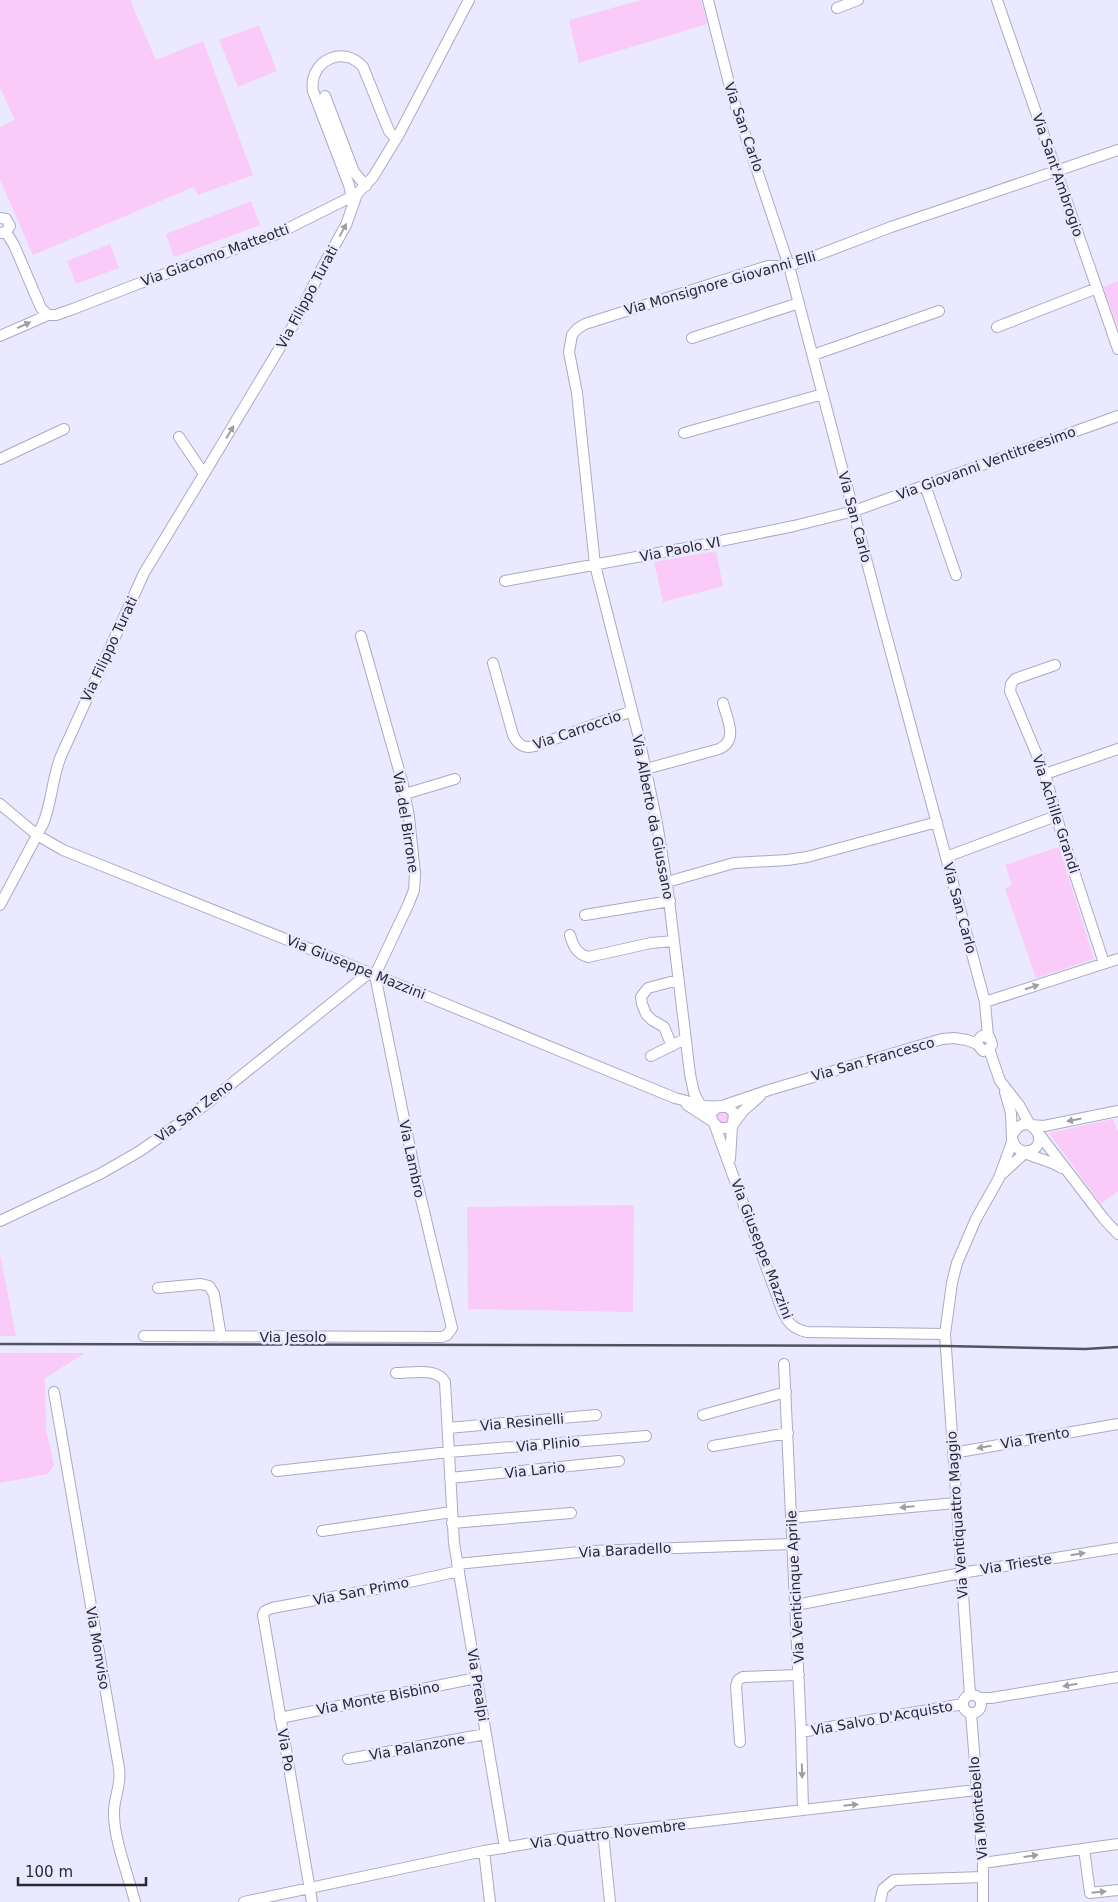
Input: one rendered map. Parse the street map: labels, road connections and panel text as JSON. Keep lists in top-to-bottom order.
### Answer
{
  "streets": {
    "street": [
      "Via San Carlo",
      "Via Sant'Ambrogio",
      "Via Giacomo Matteotti",
      "Via Monsignore Giovanni Elli",
      "Via Filippo Turati",
      "Via Giovanni Ventitreesimo",
      "Via Paolo VI",
      "Via Carroccio",
      "Via Achille Grandi",
      "Via Alberto da Giussano",
      "Via del Birrone",
      "Via Giuseppe Mazzini",
      "Via San Francesco",
      "Via San Zeno",
      "Via Lambro",
      "Via Jesolo",
      "Via Resinelli",
      "Via Trento",
      "Via Plinio",
      "Via Lario",
      "Via Ventiquattro Maggio",
      "Via Baradello",
      "Via Trieste",
      "Via Venticinque Aprile",
      "Via San Primo",
      "Via Monviso",
      "Via Prealpi",
      "Via Monte Bisbino",
      "Via Salvo D'Acquisto",
      "Via Palanzone",
      "Via Po",
      "Via Montebello",
      "Via Quattro Novembre"
    ]
  },
  "crossings": [
    ["Via San Carlo", "Via Monsignore Giovanni Elli"],
    ["Via San Carlo", "Via Giovanni Ventitreesimo"],
    ["Via San Carlo", "Via Paolo VI"],
    ["Via San Carlo", "Via San Francesco"],
    ["Via Sant'Ambrogio", "Via Monsignore Giovanni Elli"],
    ["Via Giacomo Matteotti", "Via Filippo Turati"],
    ["Via Monsignore Giovanni Elli", "Via Paolo VI"],
    ["Via Monsignore Giovanni Elli", "Via Alberto da Giussano"],
    ["Via Filippo Turati", "Via Giuseppe Mazzini"],
    ["Via Giovanni Ventitreesimo", "Via Paolo VI"],
    ["Via Paolo VI", "Via Alberto da Giussano"],
    ["Via Carroccio", "Via Alberto da Giussano"],
    ["Via Alberto da Giussano", "Via Giuseppe Mazzini"],
    ["Via del Birrone", "Via Giuseppe Mazzini"],
    ["Via del Birrone", "Via San Zeno"],
    ["Via del Birrone", "Via Lambro"],
    ["Via Giuseppe Mazzini", "Via San Francesco"],
    ["Via Giuseppe Mazzini", "Via San Zeno"],
    ["Via Giuseppe Mazzini", "Via Lambro"],
    ["Via Giuseppe Mazzini", "Via Ventiquattro Maggio"],
    ["Via San Zeno", "Via Lambro"],
    ["Via Lambro", "Via Jesolo"],
    ["Via Resinelli", "Via Prealpi"],
    ["Via Trento", "Via Ventiquattro Maggio"],
    ["Via Plinio", "Via Prealpi"],
    ["Via Lario", "Via Prealpi"],
    ["Via Ventiquattro Maggio", "Via Trieste"],
    ["Via Ventiquattro Maggio", "Via Salvo D'Acquisto"],
    ["Via Ventiquattro Maggio", "Via Montebello"],
    ["Via Baradello", "Via Venticinque Aprile"],
    ["Via Baradello", "Via San Primo"],
    ["Via Baradello", "Via Prealpi"],
    ["Via Trieste", "Via Venticinque Aprile"],
    ["Via Venticinque Aprile", "Via Salvo D'Acquisto"],
    ["Via Venticinque Aprile", "Via Quattro Novembre"],
    ["Via San Primo", "Via Prealpi"],
    ["Via San Primo", "Via Po"],
    ["Via Prealpi", "Via Monte Bisbino"],
    ["Via Prealpi", "Via Palanzone"],
    ["Via Prealpi", "Via Quattro Novembre"],
    ["Via Monte Bisbino", "Via Po"],
    ["Via Salvo D'Acquisto", "Via Montebello"],
    ["Via Po", "Via Quattro Novembre"],
    ["Via Montebello", "Via Quattro Novembre"]
  ],
  "one_way": ["Via Filippo Turati", "Via Trento", "Via Trieste"],
  "scale_bar": "100 m"
}
